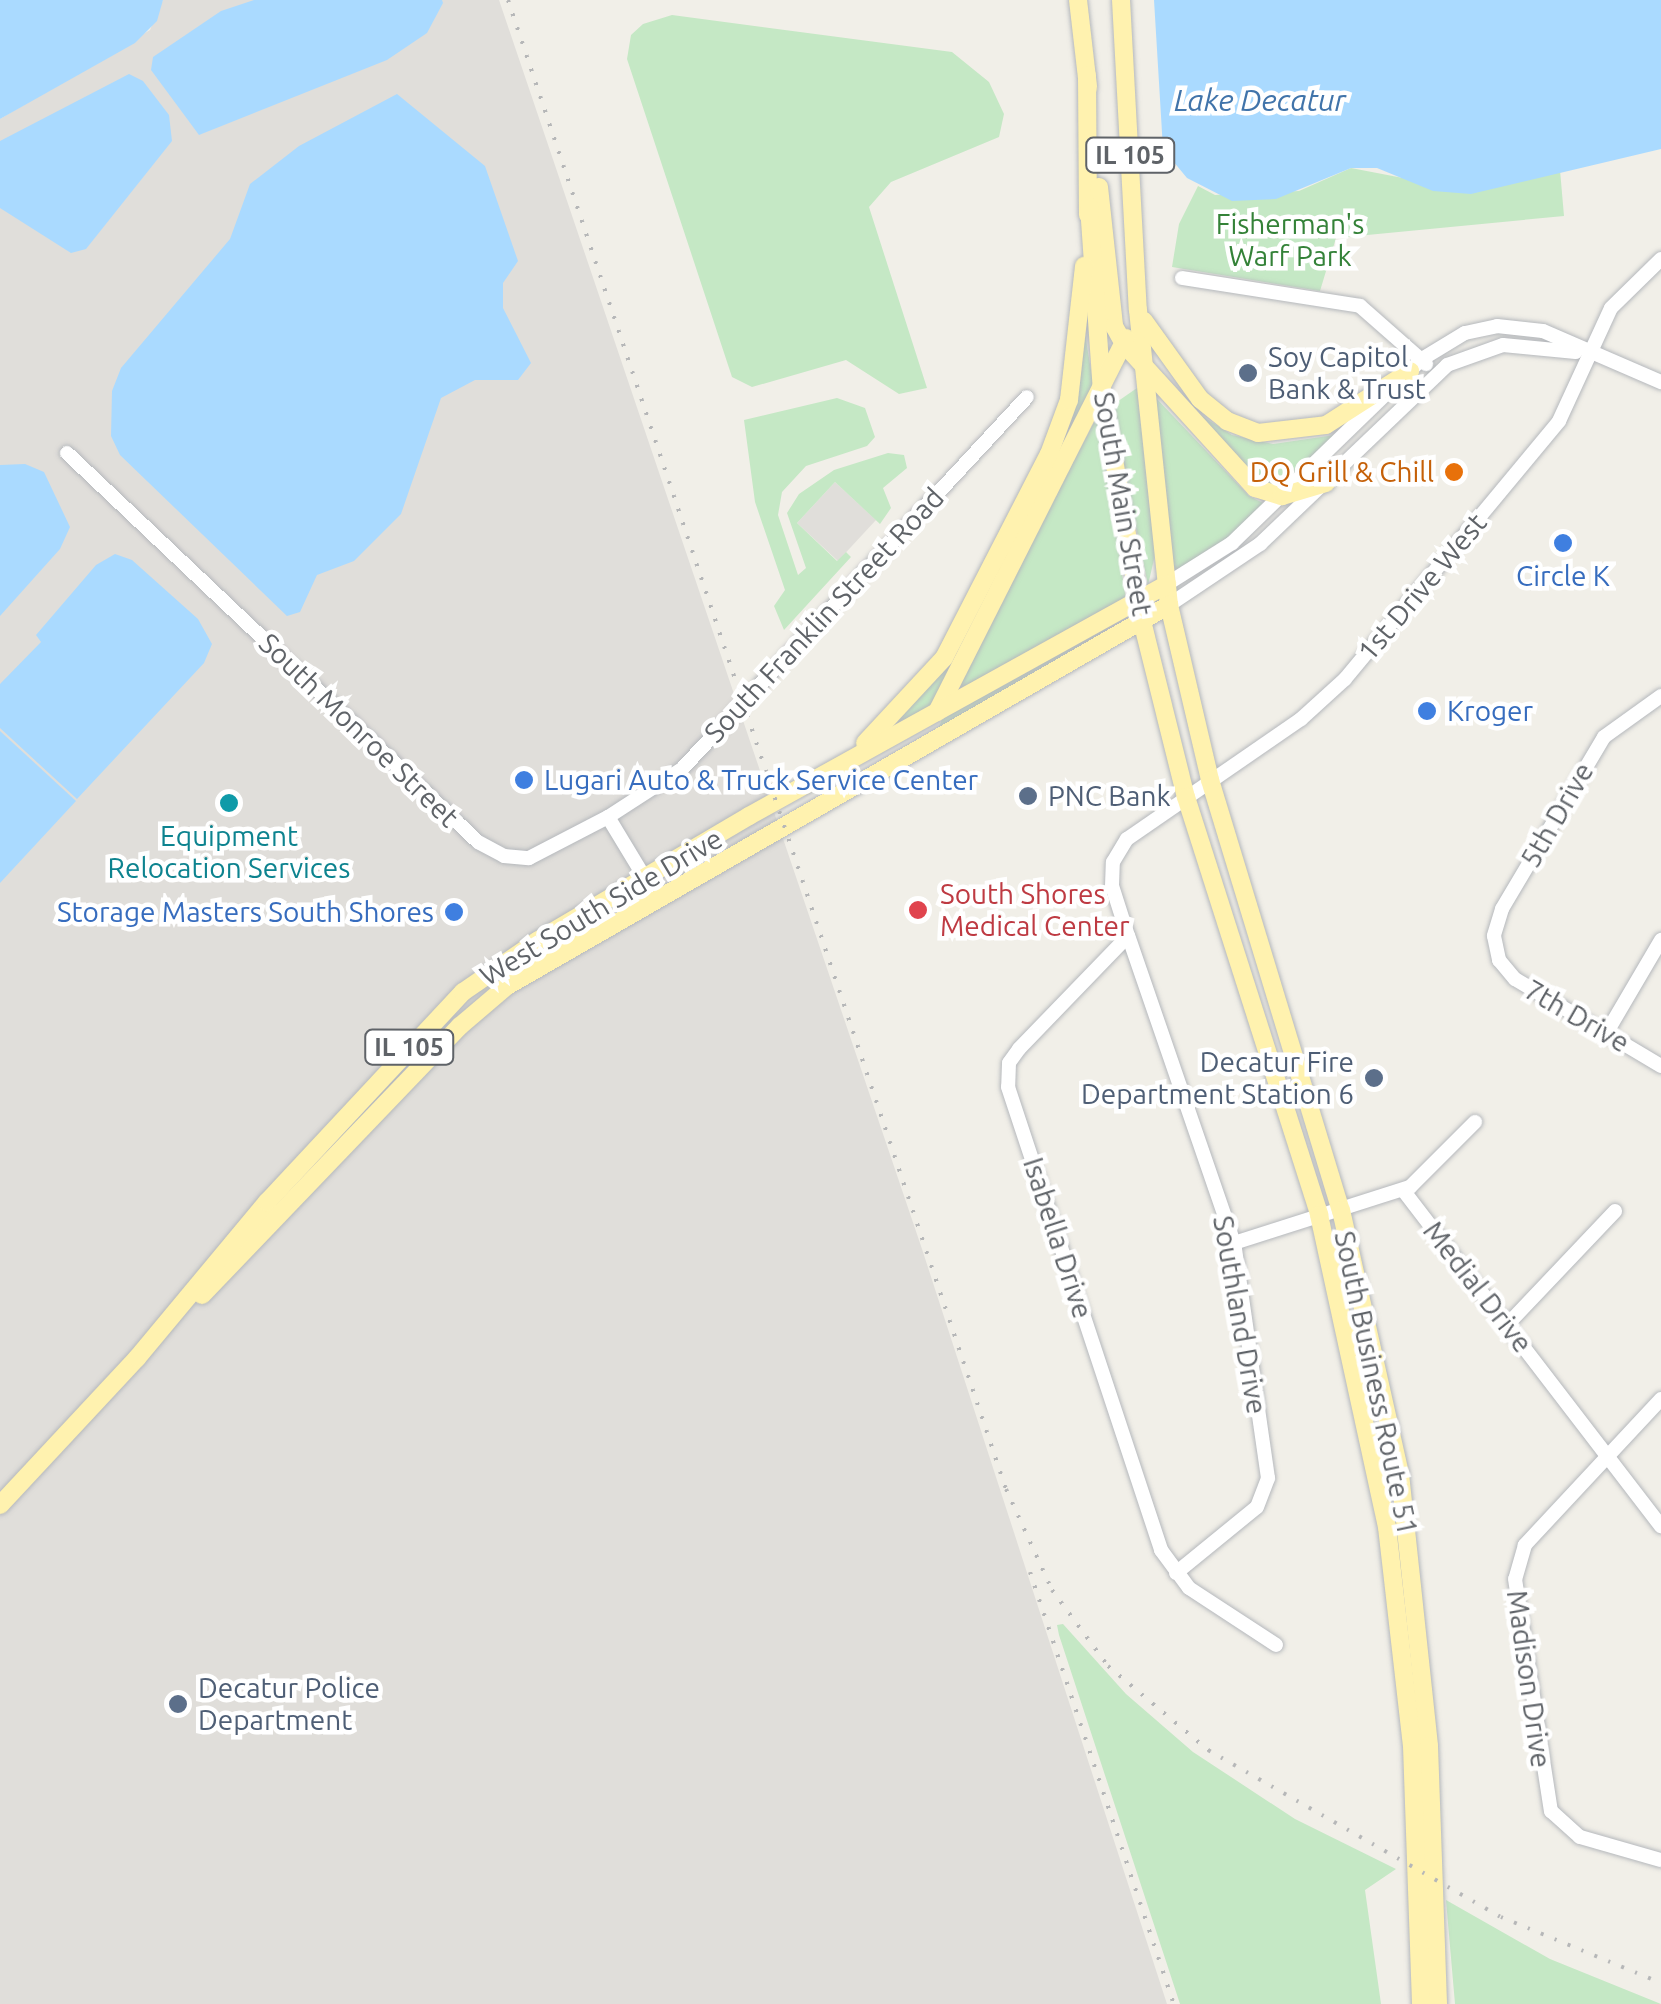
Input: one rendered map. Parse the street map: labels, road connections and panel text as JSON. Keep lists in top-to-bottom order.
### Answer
{
  "streets": {
    "main road": [
      "IL 105",
      "South Main Street",
      "West South Side Drive",
      "South Business Route 51"
    ],
    "street": [
      "1st Drive West",
      "South Franklin Street Road",
      "South Monroe Street",
      "5th Drive",
      "7th Drive",
      "Isabella Drive",
      "Medial Drive",
      "Southland Drive",
      "Madison Drive"
    ]
  },
  "crossings": [
    ["IL 105", "South Main Street"],
    ["IL 105", "West South Side Drive"],
    ["South Main Street", "1st Drive West"],
    ["South Main Street", "West South Side Drive"],
    ["South Main Street", "Southland Drive"],
    ["South Main Street", "South Business Route 51"],
    ["1st Drive West", "Southland Drive"],
    ["1st Drive West", "South Business Route 51"],
    ["South Franklin Street Road", "South Monroe Street"],
    ["5th Drive", "7th Drive"],
    ["Isabella Drive", "Southland Drive"],
    ["Medial Drive", "Madison Drive"],
    ["Southland Drive", "South Business Route 51"]
  ],
  "water": ["Lake Decatur"],
  "parks": ["Fisherman's Warf Park"],
  "places": [
    "Soy Capitol Bank & Trust",
    "DQ Grill & Chill",
    "Circle K",
    "Kroger",
    "Lugari Auto & Truck Service Center",
    "PNC Bank",
    "Equipment Relocation Services",
    "South Shores Medical Center",
    "Storage Masters South Shores",
    "Decatur Fire Department Station 6",
    "Decatur Police Department"
  ]
}
